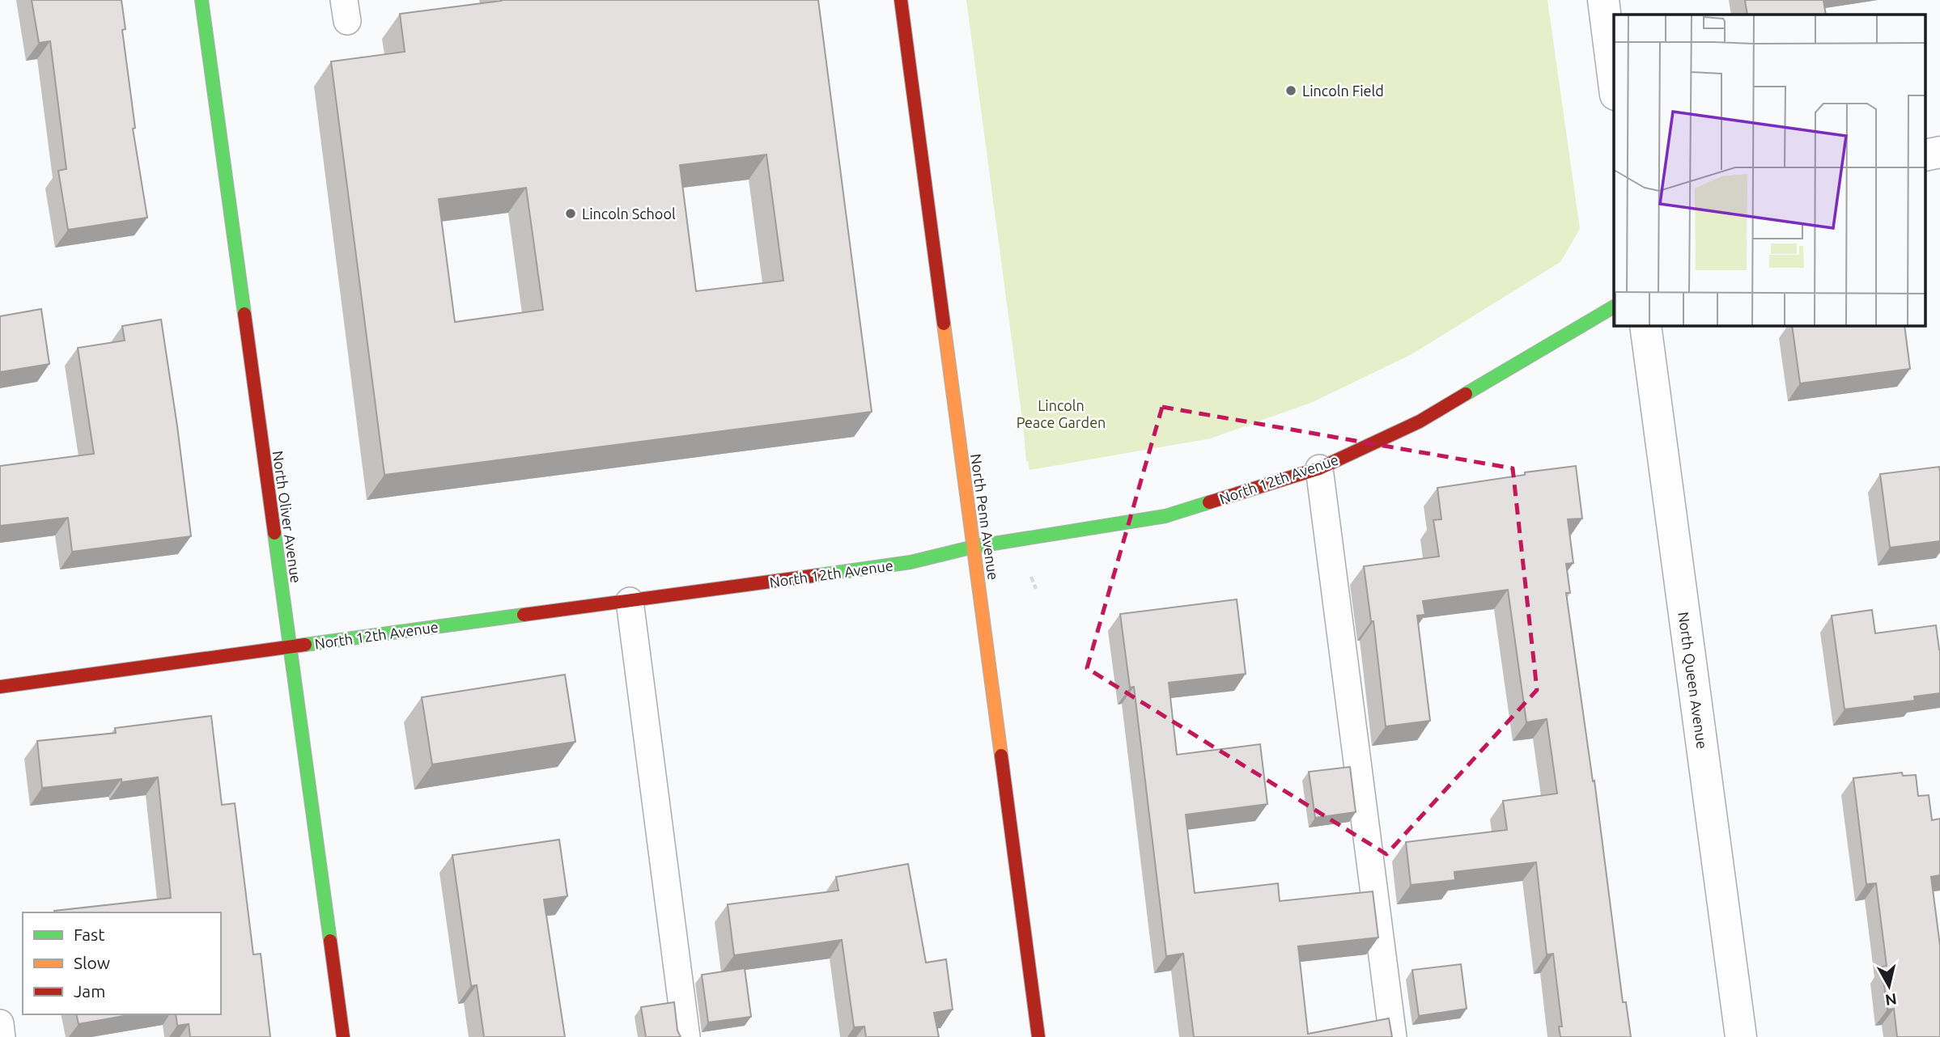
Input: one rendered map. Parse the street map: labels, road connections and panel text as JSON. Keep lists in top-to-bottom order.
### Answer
{
  "streets": {
    "street": [
      "North 12th Avenue",
      "North Oliver Avenue",
      "North Penn Avenue",
      "North Queen Avenue"
    ]
  },
  "crossings": [
    ["North 12th Avenue", "North Oliver Avenue"],
    ["North 12th Avenue", "North Penn Avenue"]
  ],
  "parks": ["Lincoln Peace Garden"],
  "places": ["Lincoln Field", "Lincoln School"],
  "legend": ["Fast", "Slow", "Jam"],
  "north": "bottom"
}
